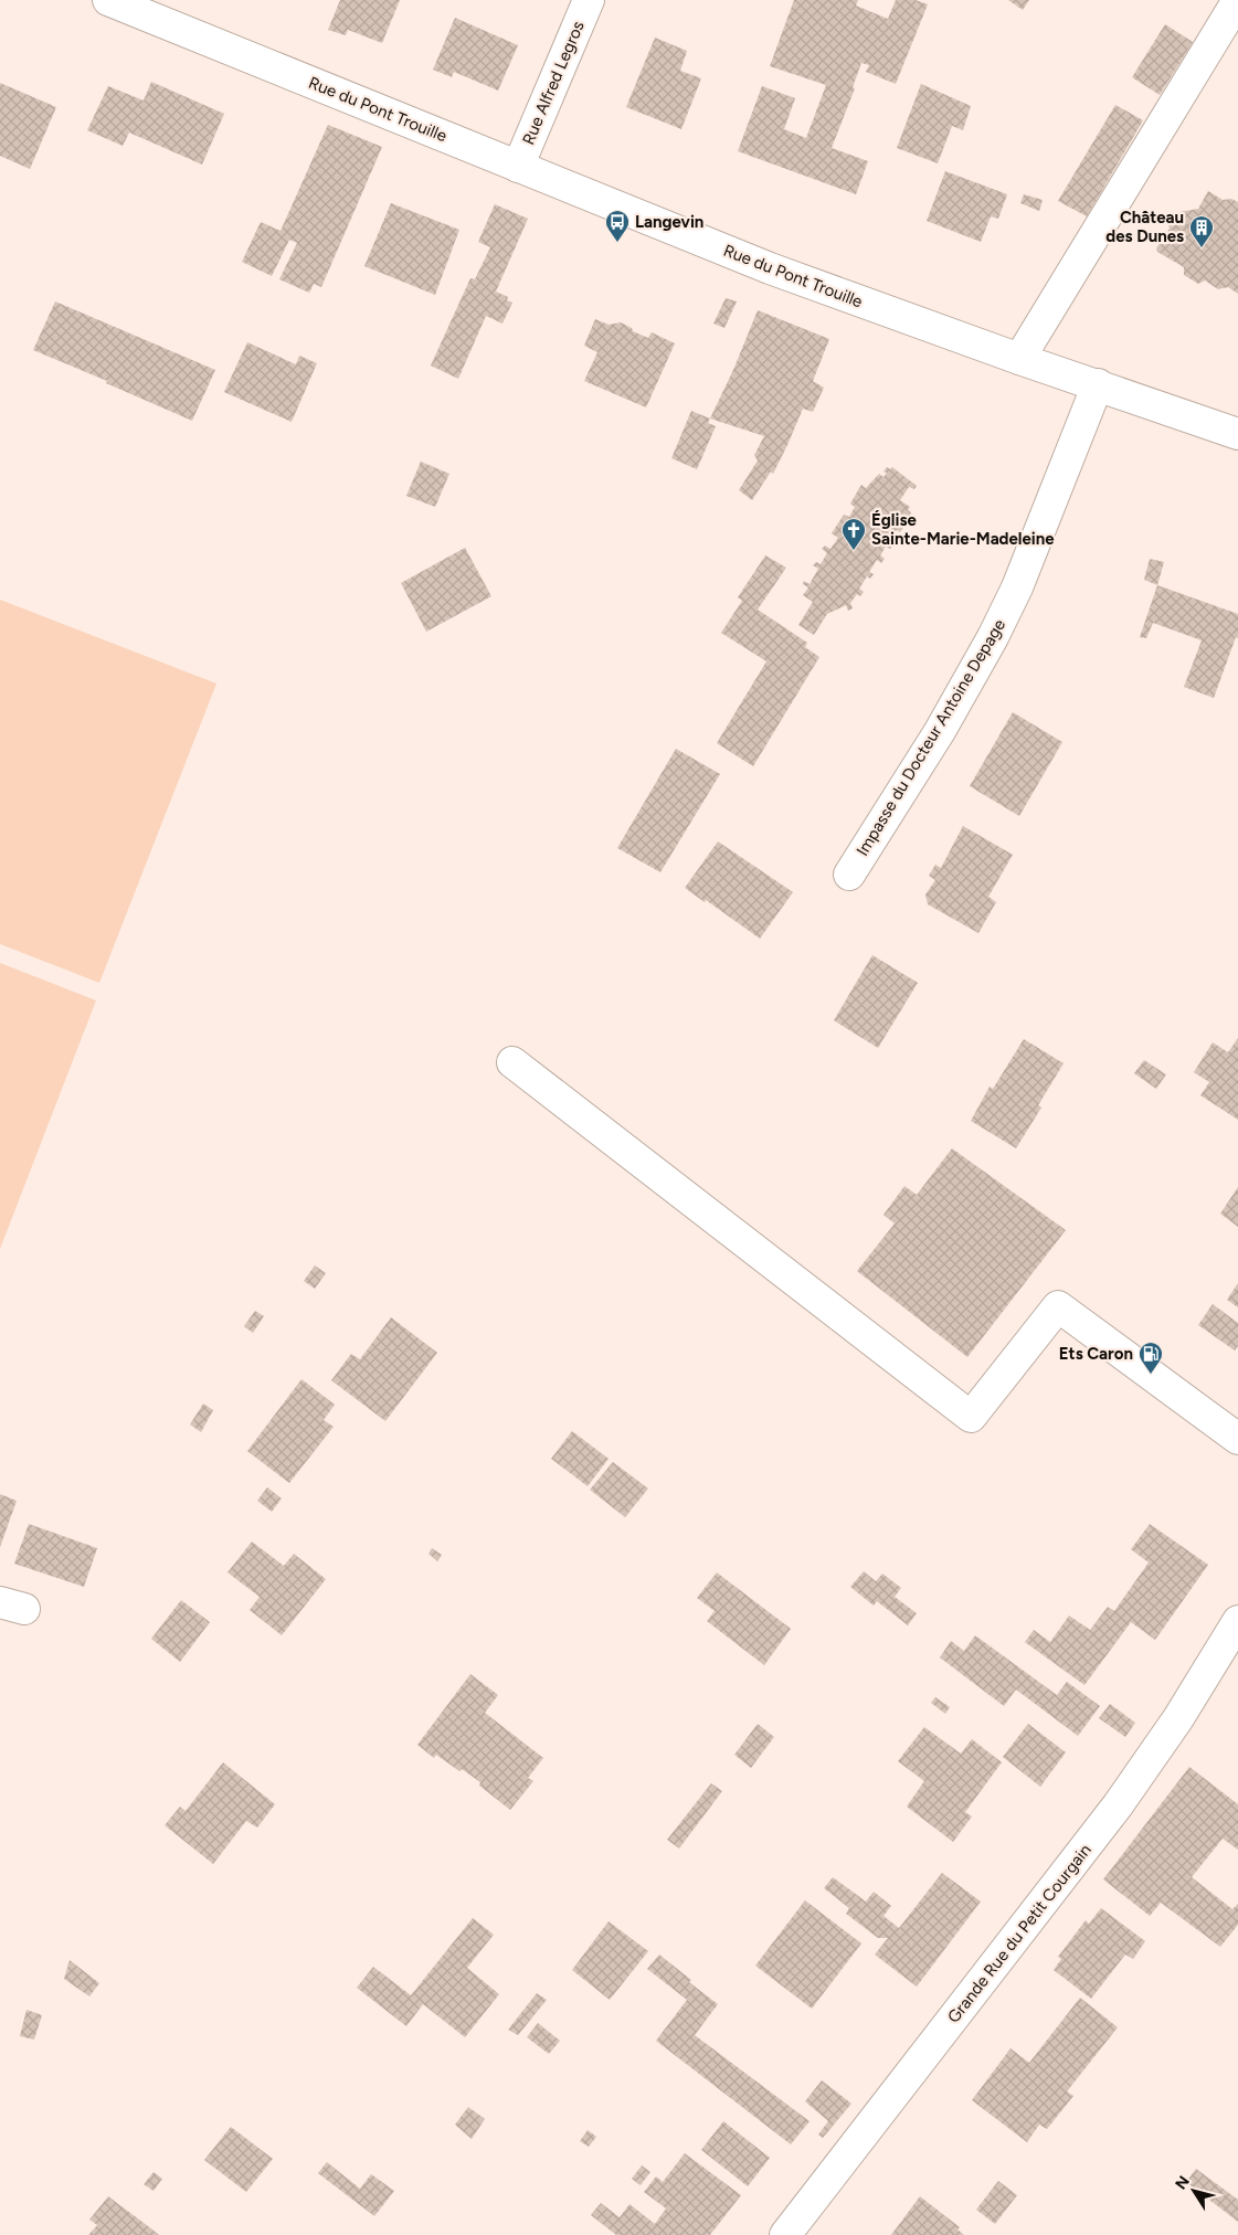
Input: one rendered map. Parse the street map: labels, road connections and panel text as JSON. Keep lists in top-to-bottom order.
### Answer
{
  "streets": {
    "street": [
      "Rue Alfred Legros",
      "Rue du Pont Trouille",
      "Impasse du Docteur Antoine Depage",
      "Grande Rue du Petit Courgain"
    ]
  },
  "crossings": [
    ["Rue Alfred Legros", "Rue du Pont Trouille"],
    ["Rue du Pont Trouille", "Impasse du Docteur Antoine Depage"]
  ],
  "places": {
    "bus stop": ["Langevin"],
    "building": ["Château des Dunes"],
    "church": ["Église Sainte-Marie-Madeleine"],
    "fuel station": ["Ets Caron"]
  },
  "north": "top left"
}
